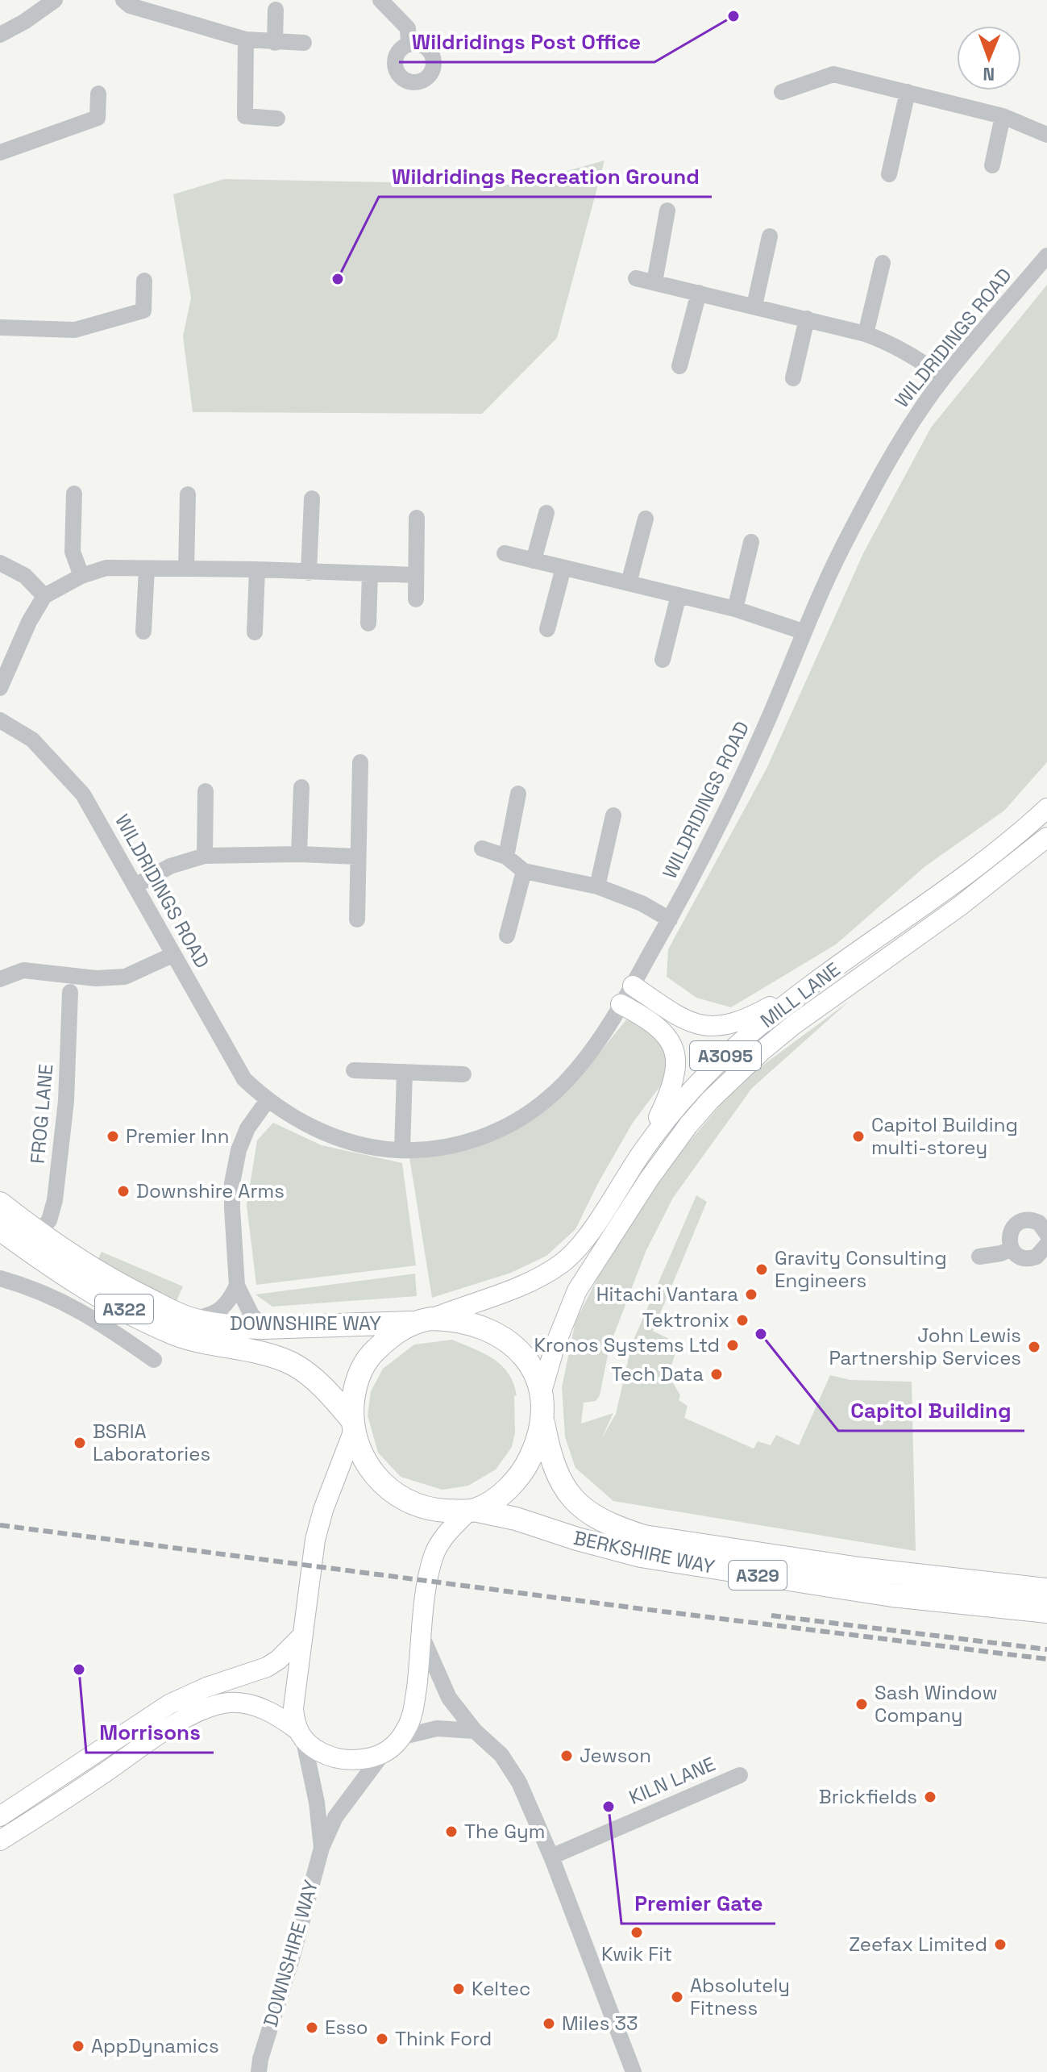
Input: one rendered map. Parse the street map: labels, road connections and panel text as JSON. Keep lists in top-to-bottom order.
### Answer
{
  "streets": {
    "highway": [
      "A322",
      "DOWNSHIRE WAY",
      "BERKSHIRE WAY",
      "A329"
    ],
    "main road": ["MILL LANE", "A3095"],
    "street": ["WILDRIDINGS ROAD", "FROG LANE", "KILN LANE"]
  },
  "crossings": [
    ["MILL LANE", "DOWNSHIRE WAY"],
    ["MILL LANE", "BERKSHIRE WAY"],
    ["FROG LANE", "DOWNSHIRE WAY"],
    ["DOWNSHIRE WAY", "BERKSHIRE WAY"]
  ],
  "places": [
    "Wildridings Post Office",
    "Wildridings Recreation Ground",
    "Premier Inn",
    "Capitol Building multi-storey",
    "Downshire Arms",
    "Gravity Consulting Engineers",
    "Hitachi Vantara",
    "Tektronix",
    "Capitol Building",
    "Kronos Systems Ltd",
    "John Lewis Partnership Services",
    "Tech Data",
    "BSRIA Laboratories",
    "Morrisons",
    "Sash Window Company",
    "Jewson",
    "Brickfields",
    "Premier Gate",
    "The Gym",
    "Kwik Fit",
    "Zeefax Limited",
    "Keltec",
    "Absolutely Fitness",
    "Miles 33",
    "Esso",
    "Think Ford",
    "AppDynamics"
  ],
  "north": "bottom"
}
